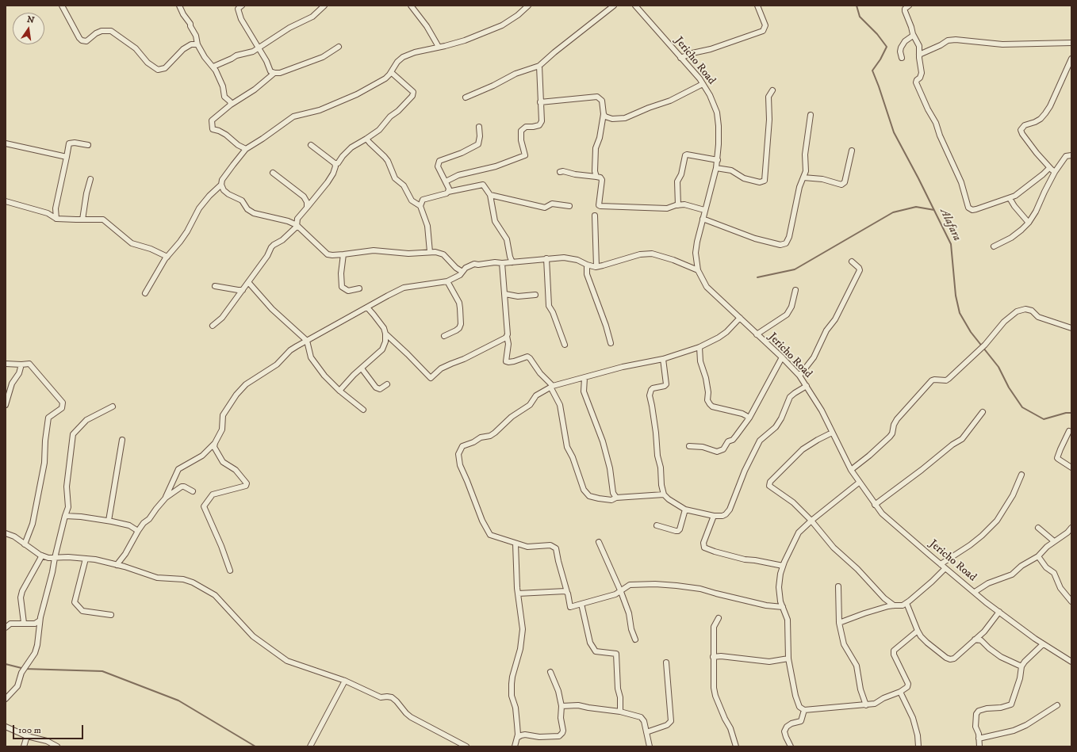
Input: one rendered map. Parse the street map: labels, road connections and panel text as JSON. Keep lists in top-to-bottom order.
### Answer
{
  "streets": {
    "street": ["Jericho Road"]
  },
  "water": ["Alafara"],
  "scale_bar": "100 m",
  "north": "top"
}
